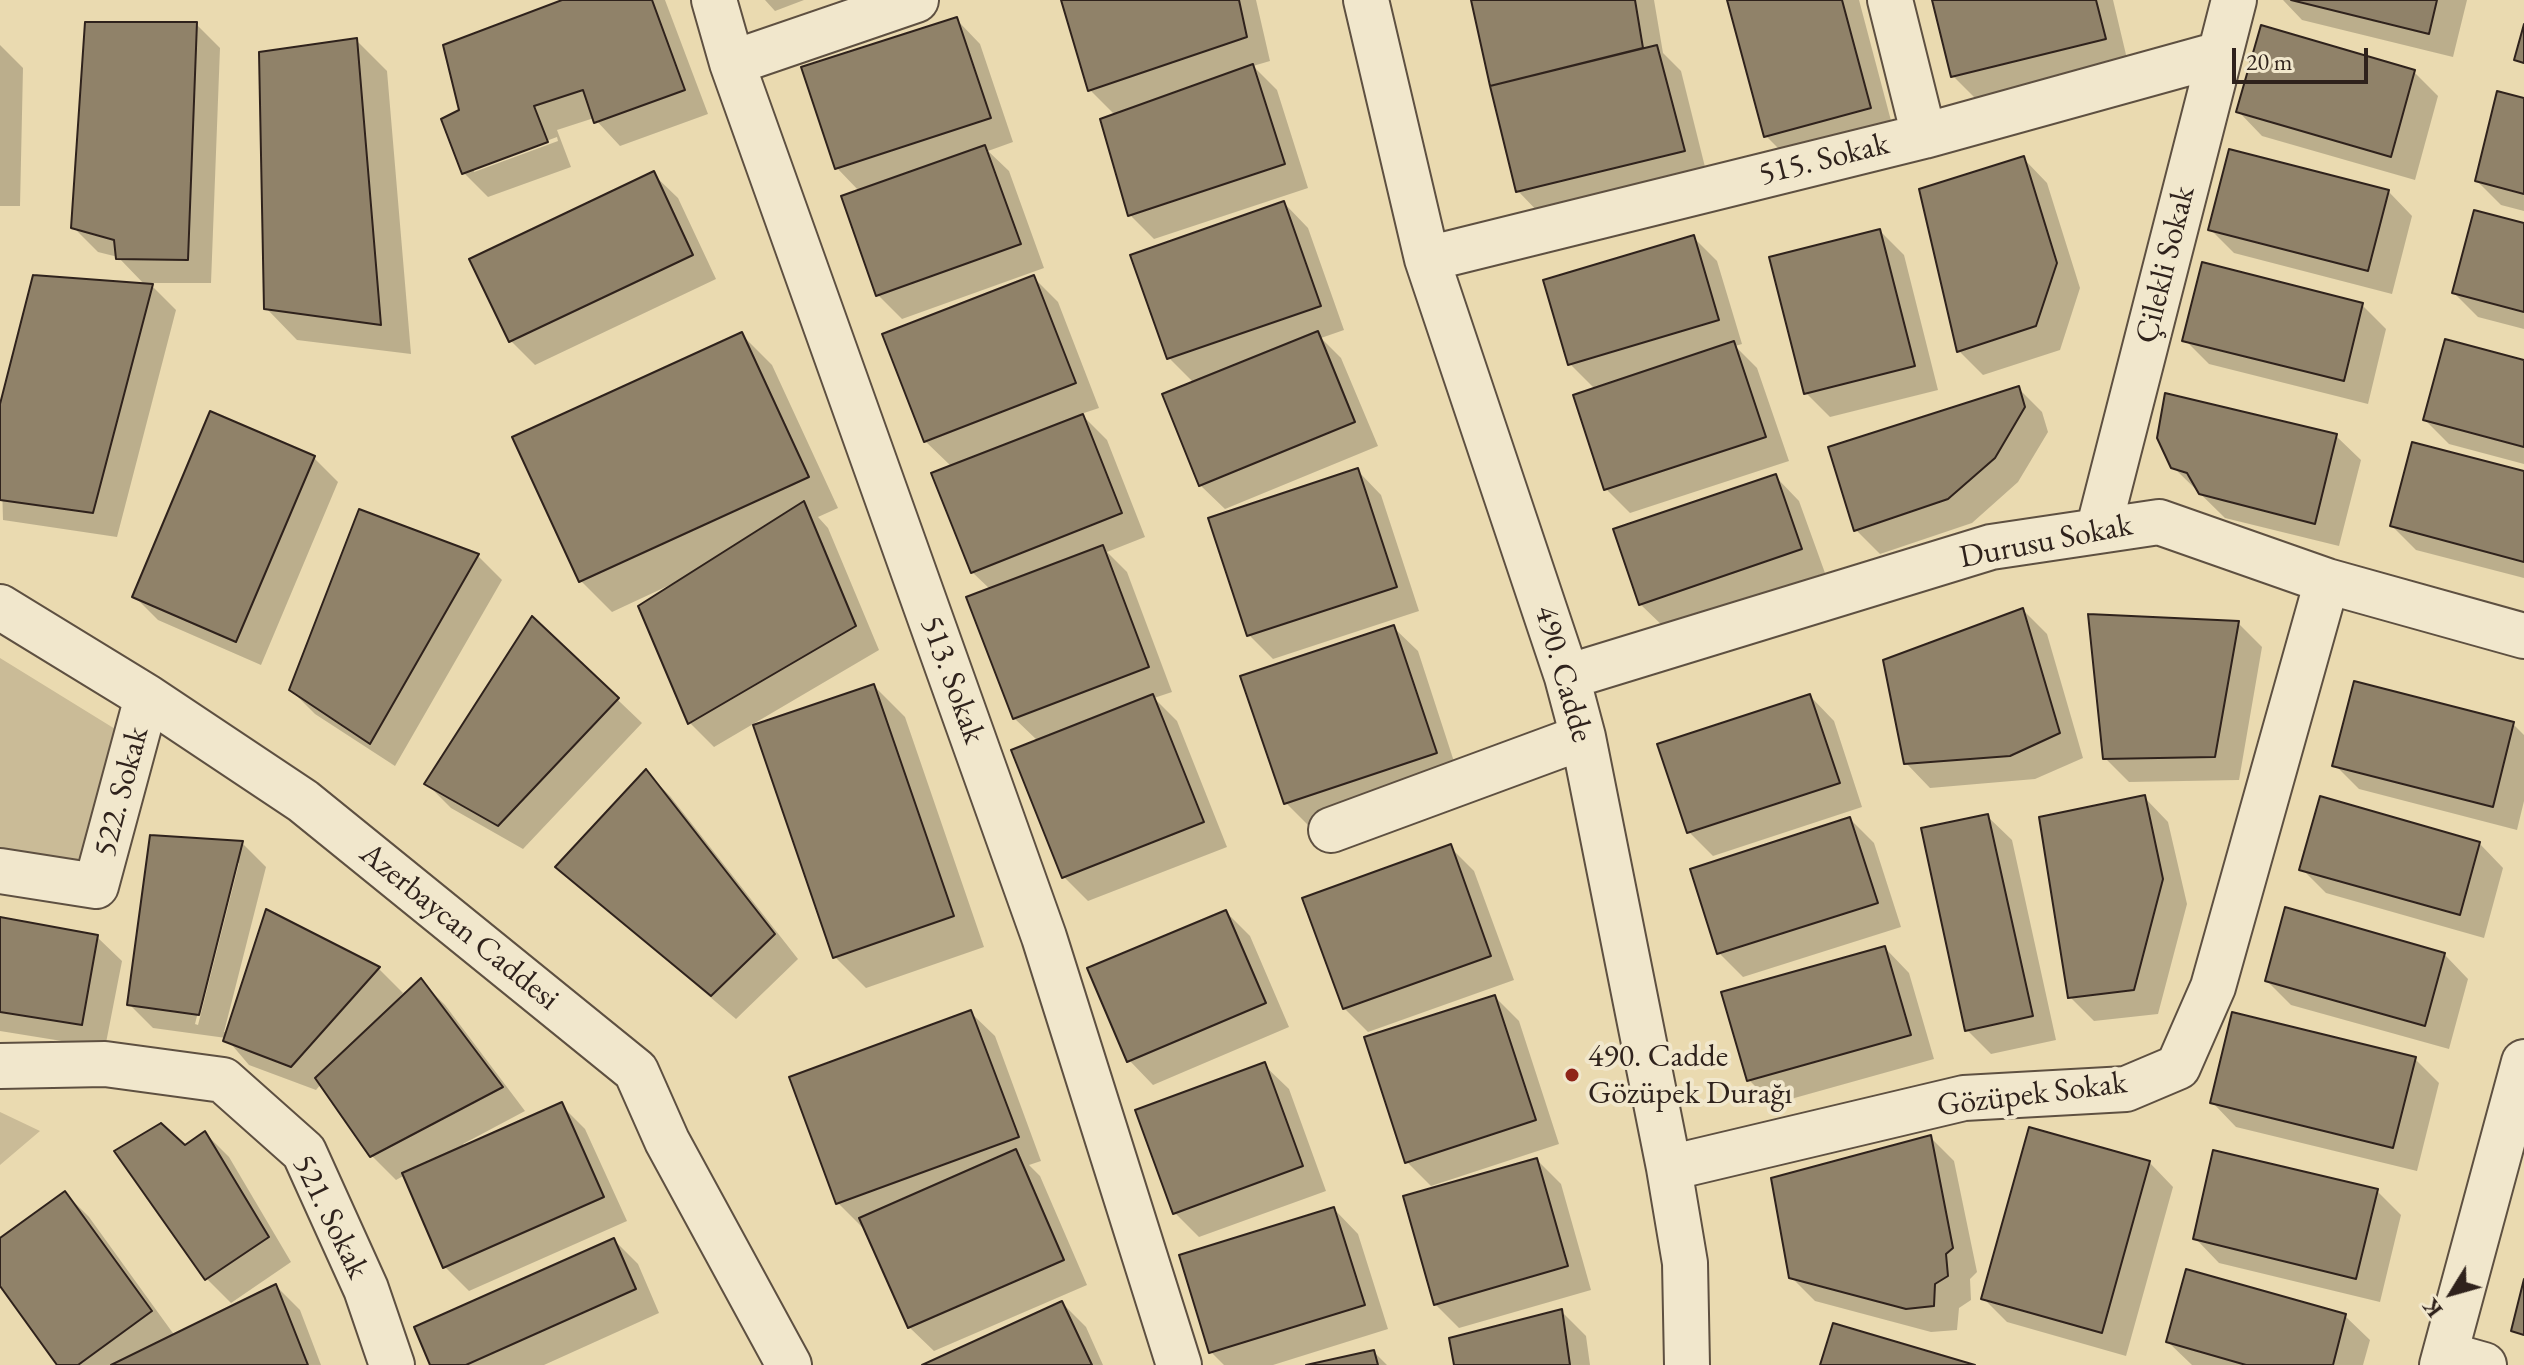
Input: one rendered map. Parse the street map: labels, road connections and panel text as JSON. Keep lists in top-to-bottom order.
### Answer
{
  "streets": {
    "street": [
      "515. Sokak",
      "Çilekli Sokak",
      "Durusu Sokak",
      "490. Cadde",
      "513. Sokak",
      "522. Sokak",
      "Azerbaycan Caddesi",
      "Gözüpek Sokak",
      "521. Sokak"
    ]
  },
  "crossings": [
    ["515. Sokak", "Çilekli Sokak"],
    ["515. Sokak", "490. Cadde"],
    ["Çilekli Sokak", "Durusu Sokak"],
    ["Durusu Sokak", "490. Cadde"],
    ["Durusu Sokak", "Gözüpek Sokak"],
    ["490. Cadde", "Gözüpek Sokak"],
    ["522. Sokak", "Azerbaycan Caddesi"]
  ],
  "places": ["490. Cadde Gözüpek Durağı"],
  "scale_bar": "20 m",
  "north": "bottom left"
}
